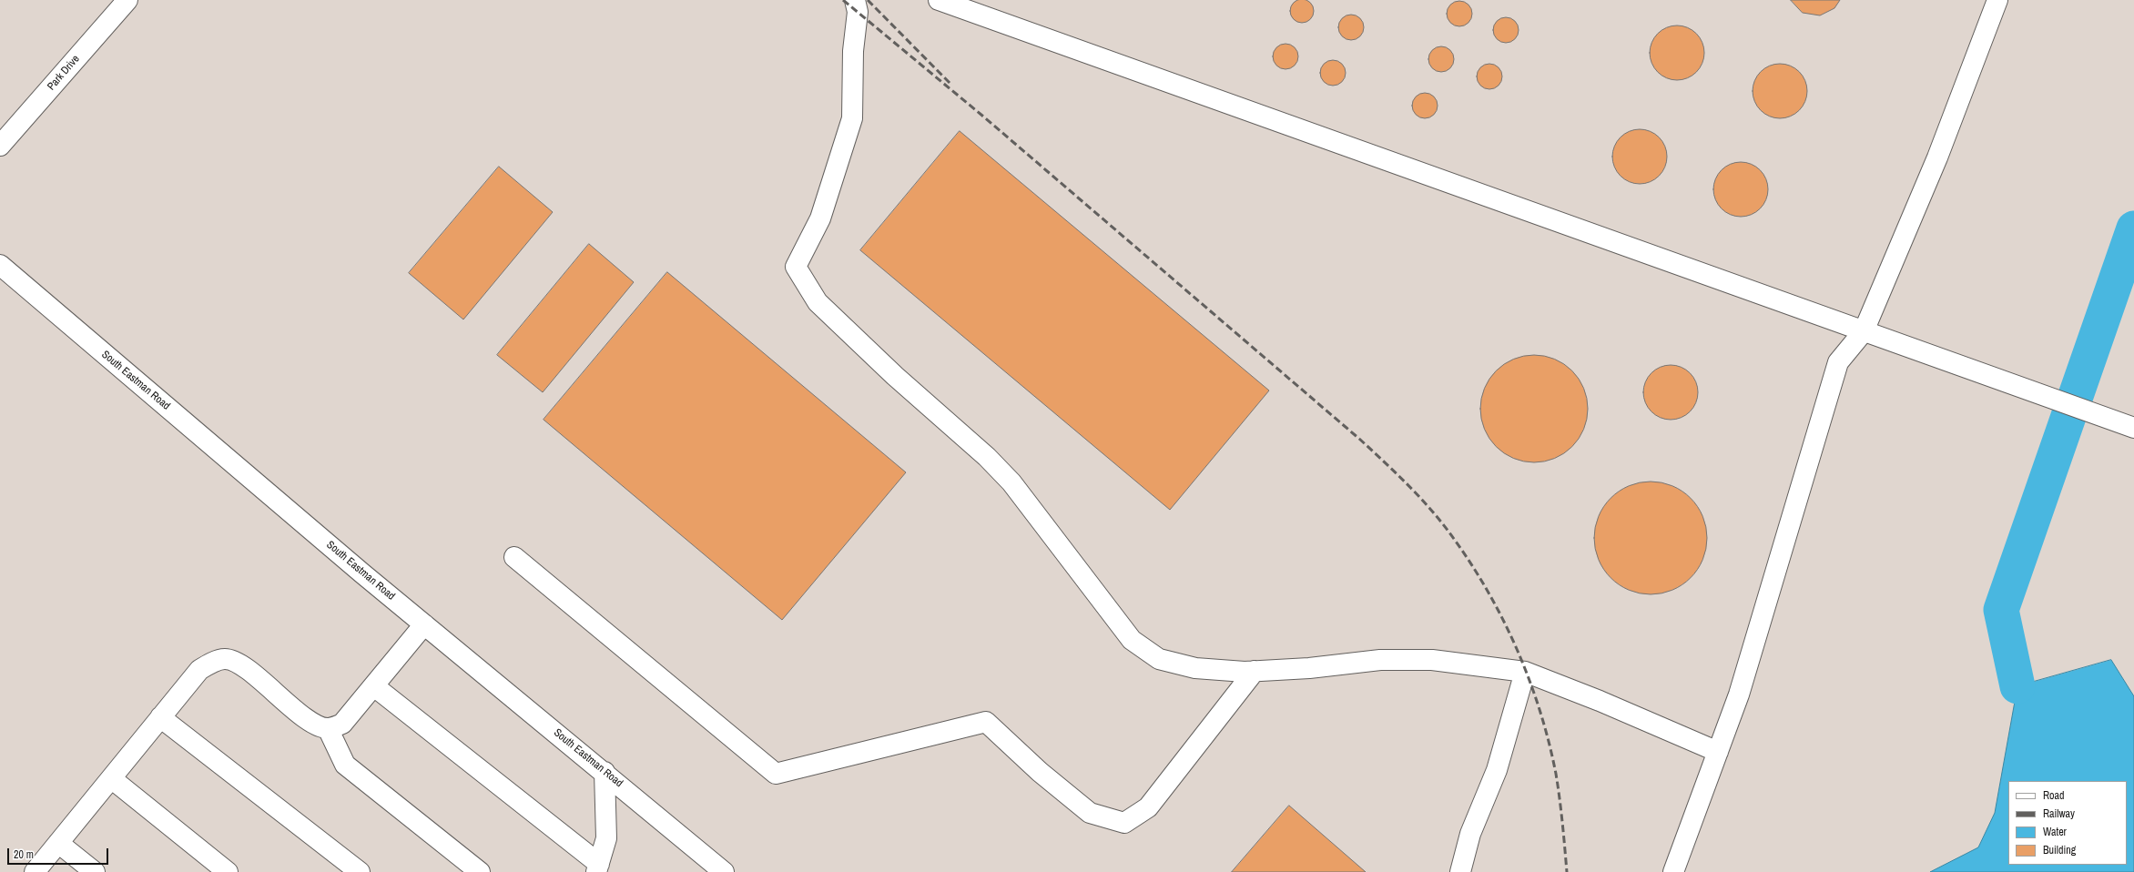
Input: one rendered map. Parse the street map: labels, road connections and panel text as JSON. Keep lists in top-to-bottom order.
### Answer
{
  "streets": {
    "lane": ["Park Drive", "South Eastman Road"]
  },
  "legend": [
    "Road",
    "Railway",
    "Water",
    "Building"
  ],
  "scale_bar": "20 m"
}
